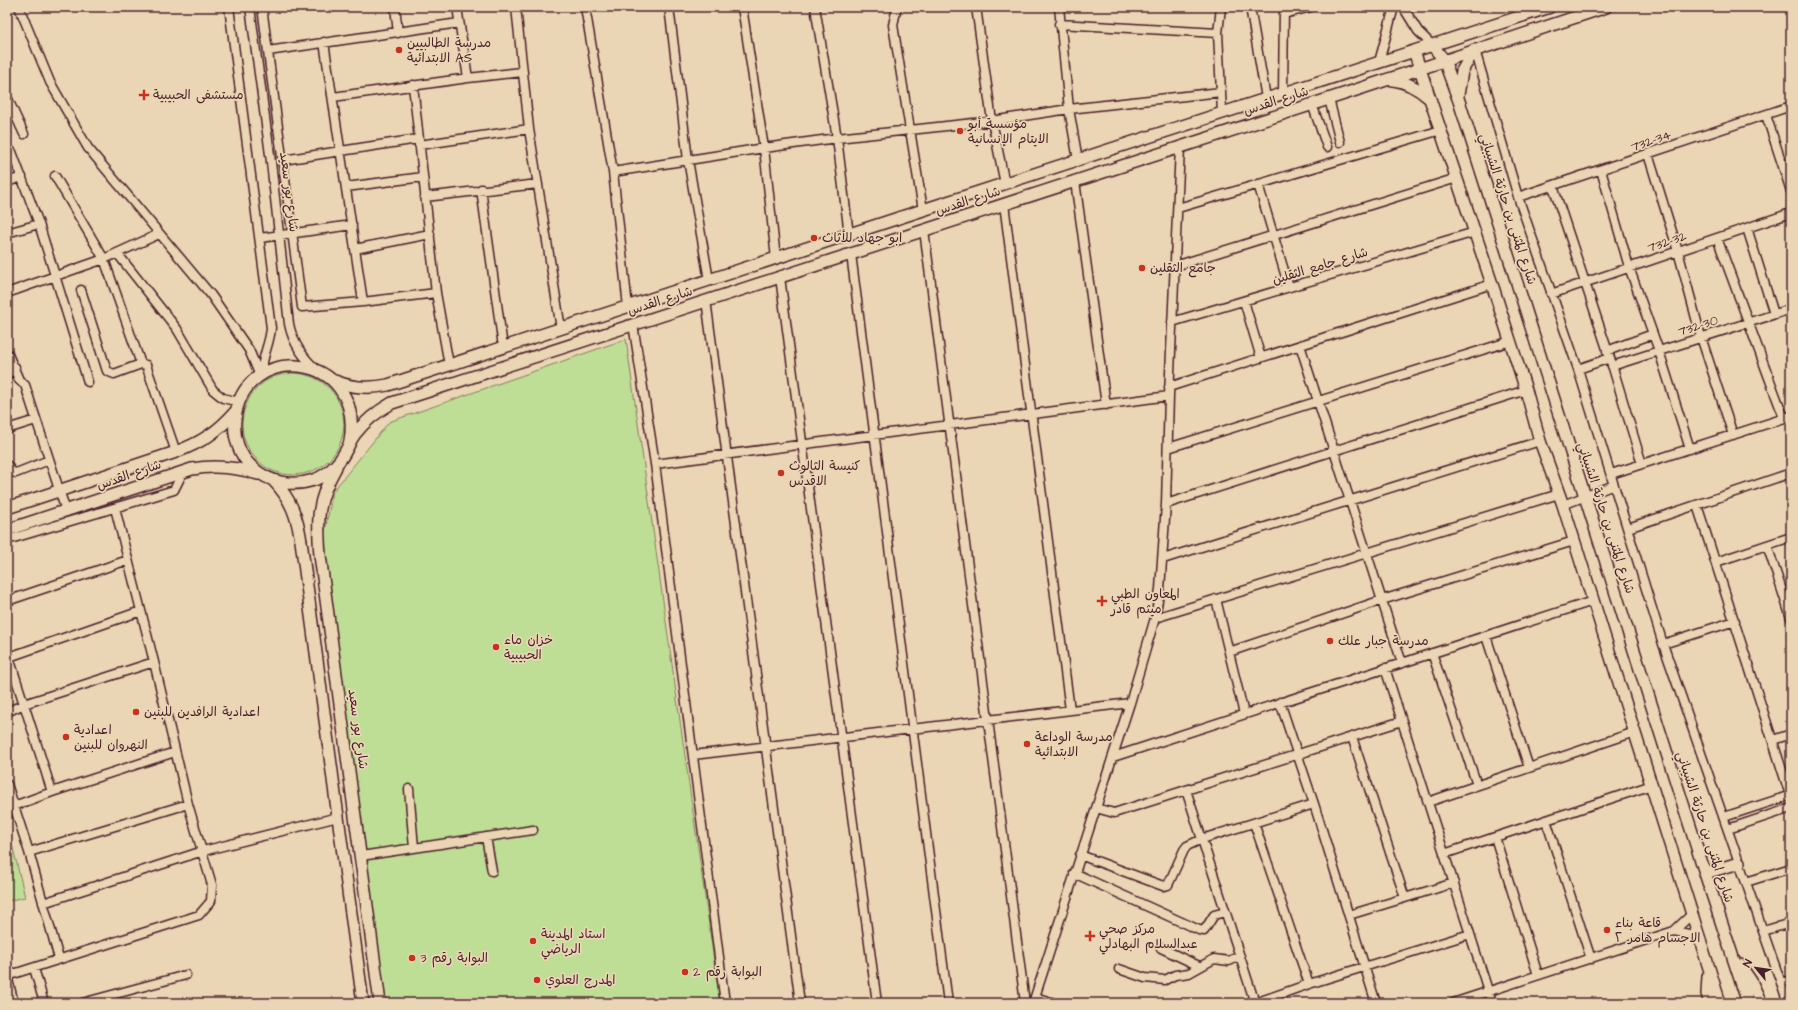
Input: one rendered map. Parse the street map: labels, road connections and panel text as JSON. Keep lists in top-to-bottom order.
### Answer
{
  "streets": {
    "main road": ["شارع القدس", "شارع بور سعيد", "شارع المثنى بن حارثة الشيباني"],
    "street": [
      "732-34",
      "732-32",
      "شارع جامع الثقلين",
      "732-30"
    ]
  },
  "crossings": [
    ["شارع القدس", "شارع بور سعيد"],
    ["شارع القدس", "شارع المثنى بن حارثة الشيباني"]
  ],
  "places": {
    "other": [
      "مدرسة الطالبيين الابتدائية AS",
      "مؤسسة أبو الايتام الإنسانية",
      "ابو جهاد للأثاث",
      "جامع الثقلين",
      "كنيسة الثالوث الاقدس",
      "مدرسة جبار علك",
      "خزان ماء الحبيبية",
      "اعدادية الرافدين للبنين",
      "اعدادية النهروان للبنين",
      "مدرسة الوداعة الابتدائية",
      "قاعة بناء الاجسام هامر ٢",
      "استاد المدينة الرياضي",
      "البوابة رقم 3",
      "البوابة رقم 2",
      "المدرج العلوي"
    ],
    "health": ["مستشفى الحبيبية", "المعاون الطبي ميثم قادر", "مركز صحي عبدالسلام البهادلي"]
  },
  "north": "top left"
}
